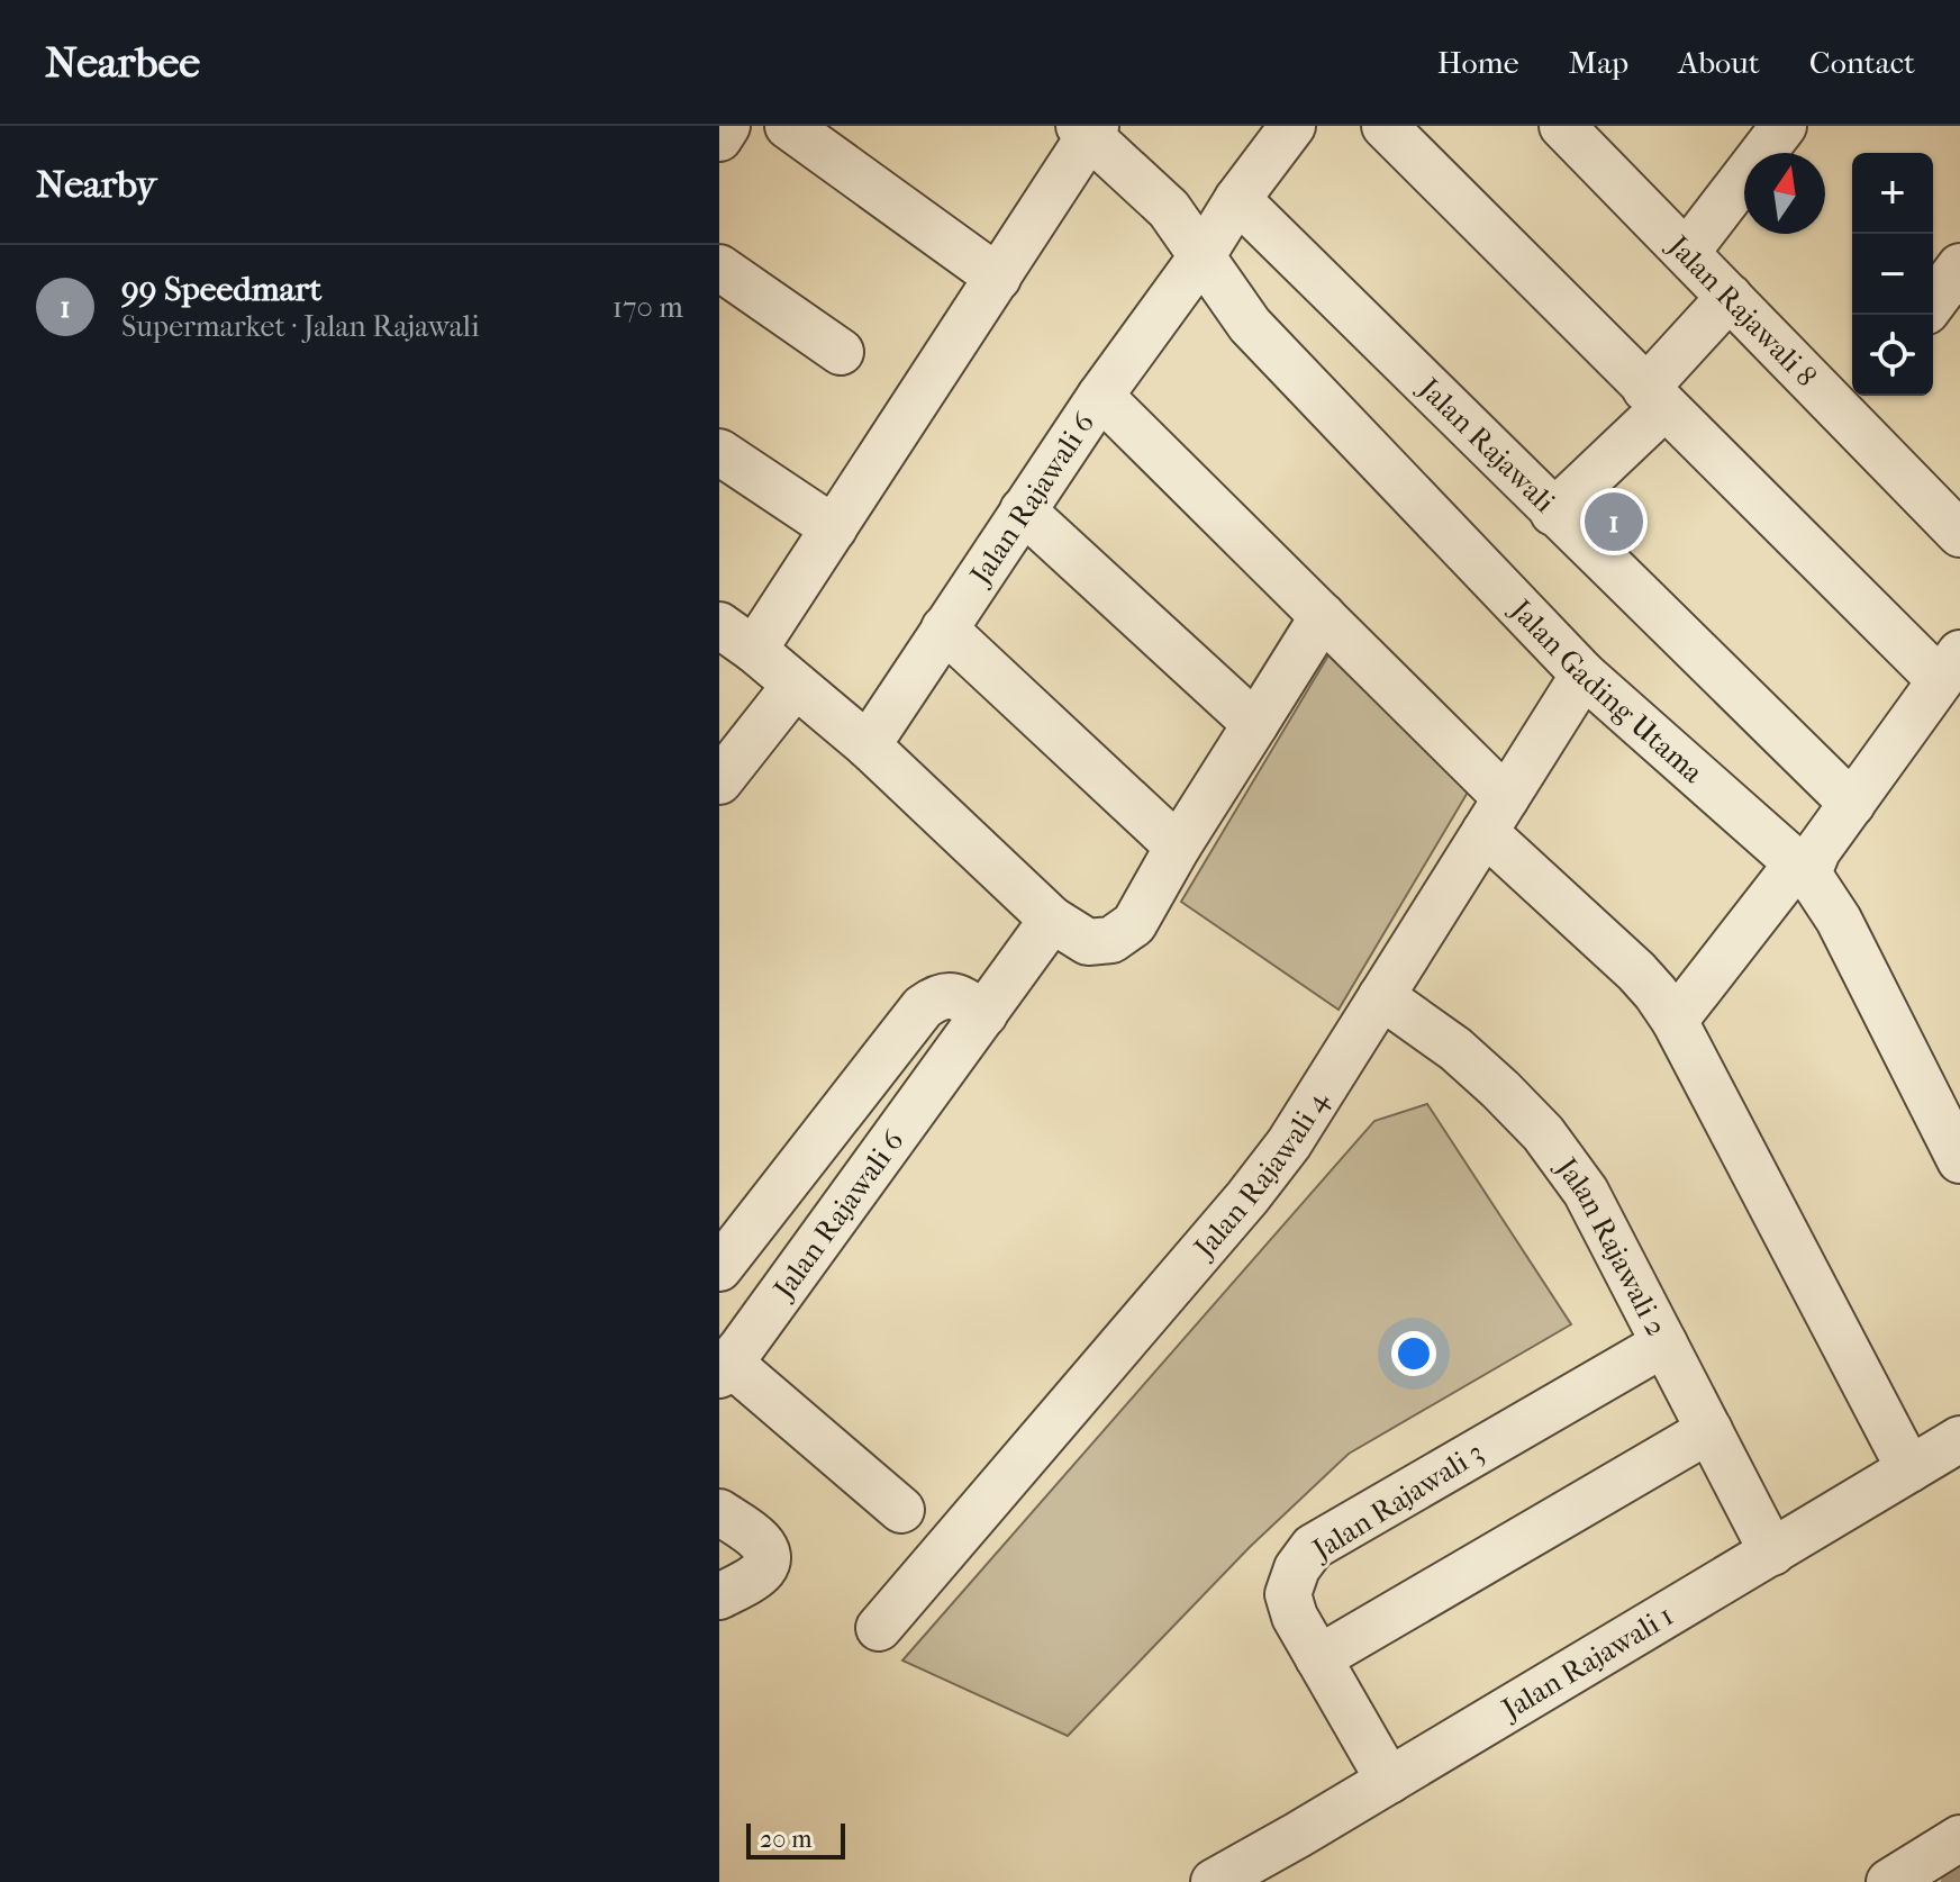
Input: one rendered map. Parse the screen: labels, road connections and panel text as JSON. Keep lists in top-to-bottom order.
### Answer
{
  "streets": {
    "street": [
      "Jalan Rajawali 8",
      "Jalan Rajawali",
      "Jalan Rajawali 6",
      "Jalan Gading Utama",
      "Jalan Rajawali 4",
      "Jalan Rajawali 2",
      "Jalan Rajawali 3",
      "Jalan Rajawali 1"
    ]
  },
  "crossings": [
    ["Jalan Rajawali", "Jalan Rajawali 6"],
    ["Jalan Rajawali 6", "Jalan Gading Utama"],
    ["Jalan Gading Utama", "Jalan Rajawali 4"],
    ["Jalan Rajawali 4", "Jalan Rajawali 2"],
    ["Jalan Rajawali 2", "Jalan Rajawali 3"],
    ["Jalan Rajawali 2", "Jalan Rajawali 1"],
    ["Jalan Rajawali 3", "Jalan Rajawali 1"]
  ],
  "scale_bar": "20 m",
  "north": "top",
  "page": {
    "header": "Nearbee",
    "nav": [
      "Home",
      "Map",
      "About",
      "Contact"
    ],
    "heading": "Nearby",
    "map_buttons": ["+", "−"],
    "list": [
      {
        "mark": "1",
        "name": "99 Speedmart",
        "note": "Supermarket · Jalan Rajawali",
        "value": "170 m"
      }
    ],
    "pins": "1",
    "scale": "20 m"
  }
}
